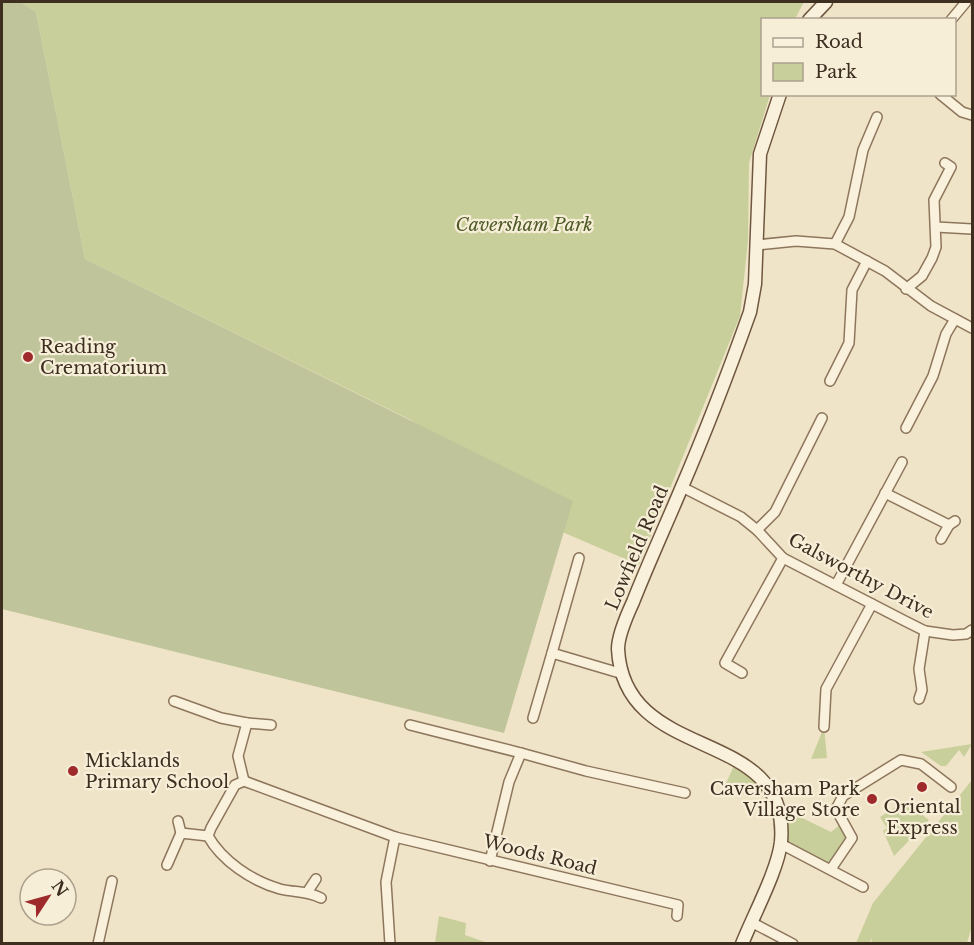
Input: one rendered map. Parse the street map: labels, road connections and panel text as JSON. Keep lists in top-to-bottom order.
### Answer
{
  "streets": {
    "street": ["Lowfield Road", "Galsworthy Drive", "Woods Road"]
  },
  "crossings": [
    ["Lowfield Road", "Galsworthy Drive"]
  ],
  "parks": ["Caversham Park"],
  "places": [
    "Reading Crematorium",
    "Micklands Primary School",
    "Oriental Express",
    "Caversham Park Village Store"
  ],
  "legend": ["Road", "Park"],
  "north": "top right"
}
